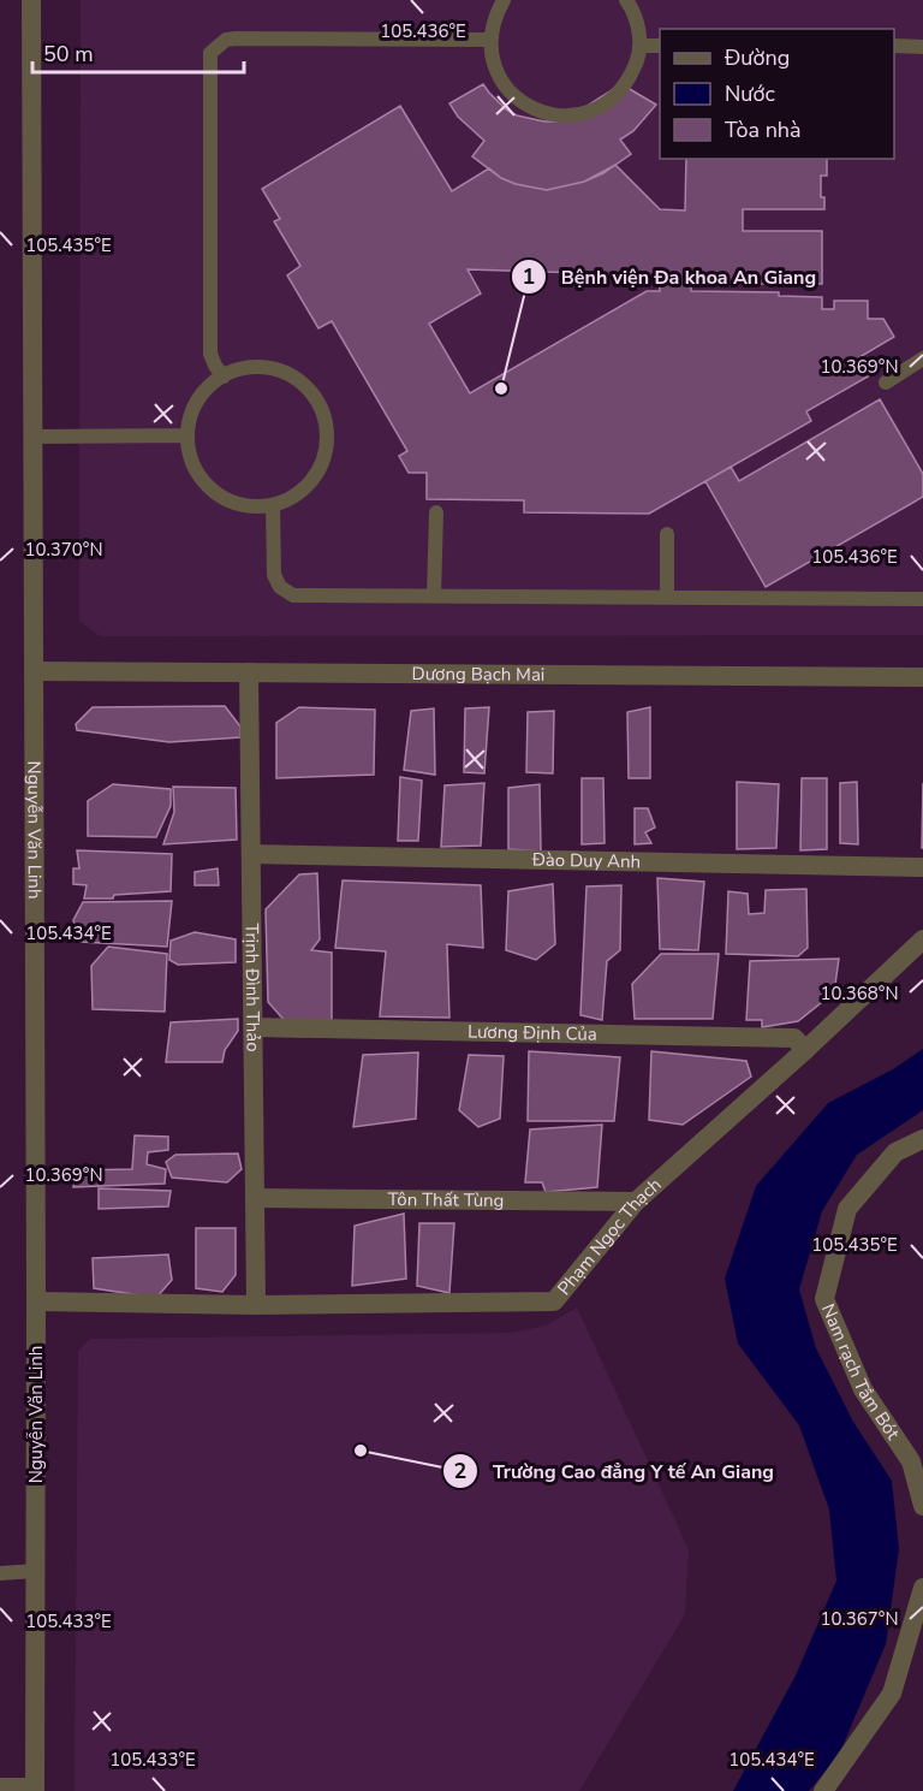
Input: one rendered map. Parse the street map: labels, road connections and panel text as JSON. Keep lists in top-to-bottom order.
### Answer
{
  "streets": {
    "street": [
      "Dương Bạch Mai",
      "Nguyễn Văn Linh",
      "Đào Duy Anh",
      "Trịnh Đình Thảo",
      "Lương Định Của",
      "Tôn Thất Tùng",
      "Phạm Ngọc Thạch",
      "Nam rạch Tầm Bót"
    ]
  },
  "crossings": [
    ["Dương Bạch Mai", "Nguyễn Văn Linh"],
    ["Dương Bạch Mai", "Trịnh Đình Thảo"],
    ["Nguyễn Văn Linh", "Phạm Ngọc Thạch"],
    ["Đào Duy Anh", "Trịnh Đình Thảo"],
    ["Trịnh Đình Thảo", "Lương Định Của"],
    ["Trịnh Đình Thảo", "Tôn Thất Tùng"],
    ["Trịnh Đình Thảo", "Phạm Ngọc Thạch"],
    ["Lương Định Của", "Phạm Ngọc Thạch"],
    ["Tôn Thất Tùng", "Phạm Ngọc Thạch"]
  ],
  "places": ["Bệnh viện Đa khoa An Giang", "Trường Cao đẳng Y tế An Giang"],
  "legend": ["Đường", "Nước", "Tòa nhà"],
  "scale_bar": "50 m",
  "coordinates": [
    "105.436°E",
    "105.435°E",
    "10.369°N",
    "10.370°N",
    "105.434°E",
    "10.368°N",
    "10.367°N",
    "105.433°E"
  ]
}
